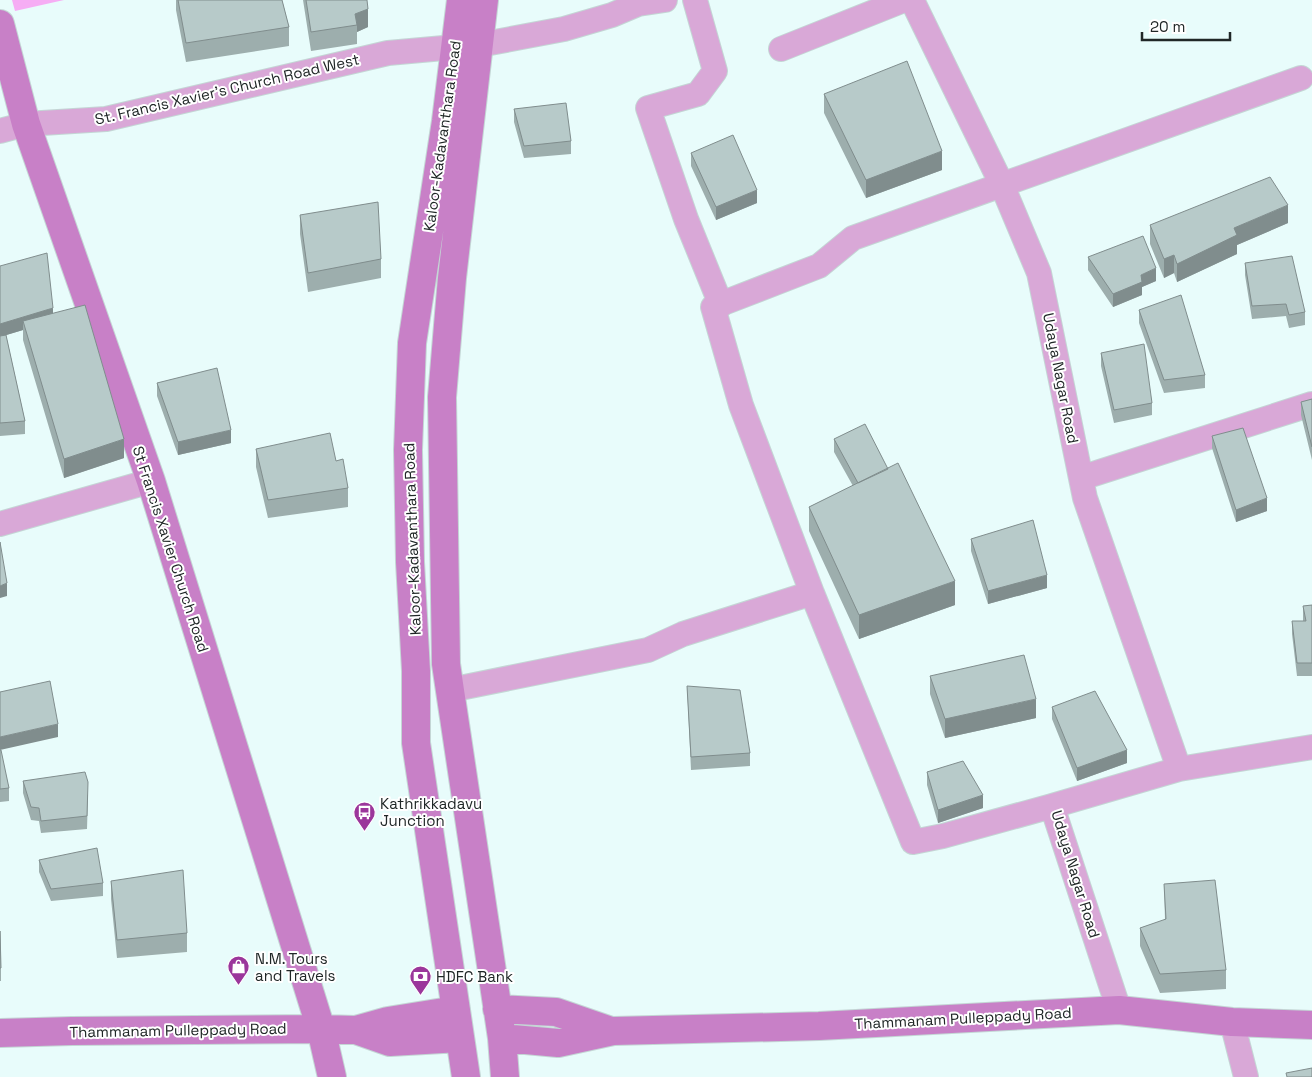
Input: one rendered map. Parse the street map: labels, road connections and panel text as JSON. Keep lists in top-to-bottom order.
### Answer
{
  "streets": {
    "main road": ["Kaloor-Kadavanthara Road", "St Francis Xavier Church Road", "Thammanam Pulleppady Road"],
    "street": ["St. Francis Xavier's Church Road West", "Udaya Nagar Road"]
  },
  "crossings": [
    ["St. Francis Xavier's Church Road West", "Kaloor-Kadavanthara Road"],
    ["St. Francis Xavier's Church Road West", "St Francis Xavier Church Road"],
    ["Kaloor-Kadavanthara Road", "Thammanam Pulleppady Road"],
    ["Udaya Nagar Road", "Thammanam Pulleppady Road"],
    ["St Francis Xavier Church Road", "Thammanam Pulleppady Road"]
  ],
  "places": {
    "bus stop": ["Kathrikkadavu Junction"],
    "shop": ["N.M. Tours and Travels"],
    "bank": ["HDFC Bank"]
  },
  "scale_bar": "20 m"
}
